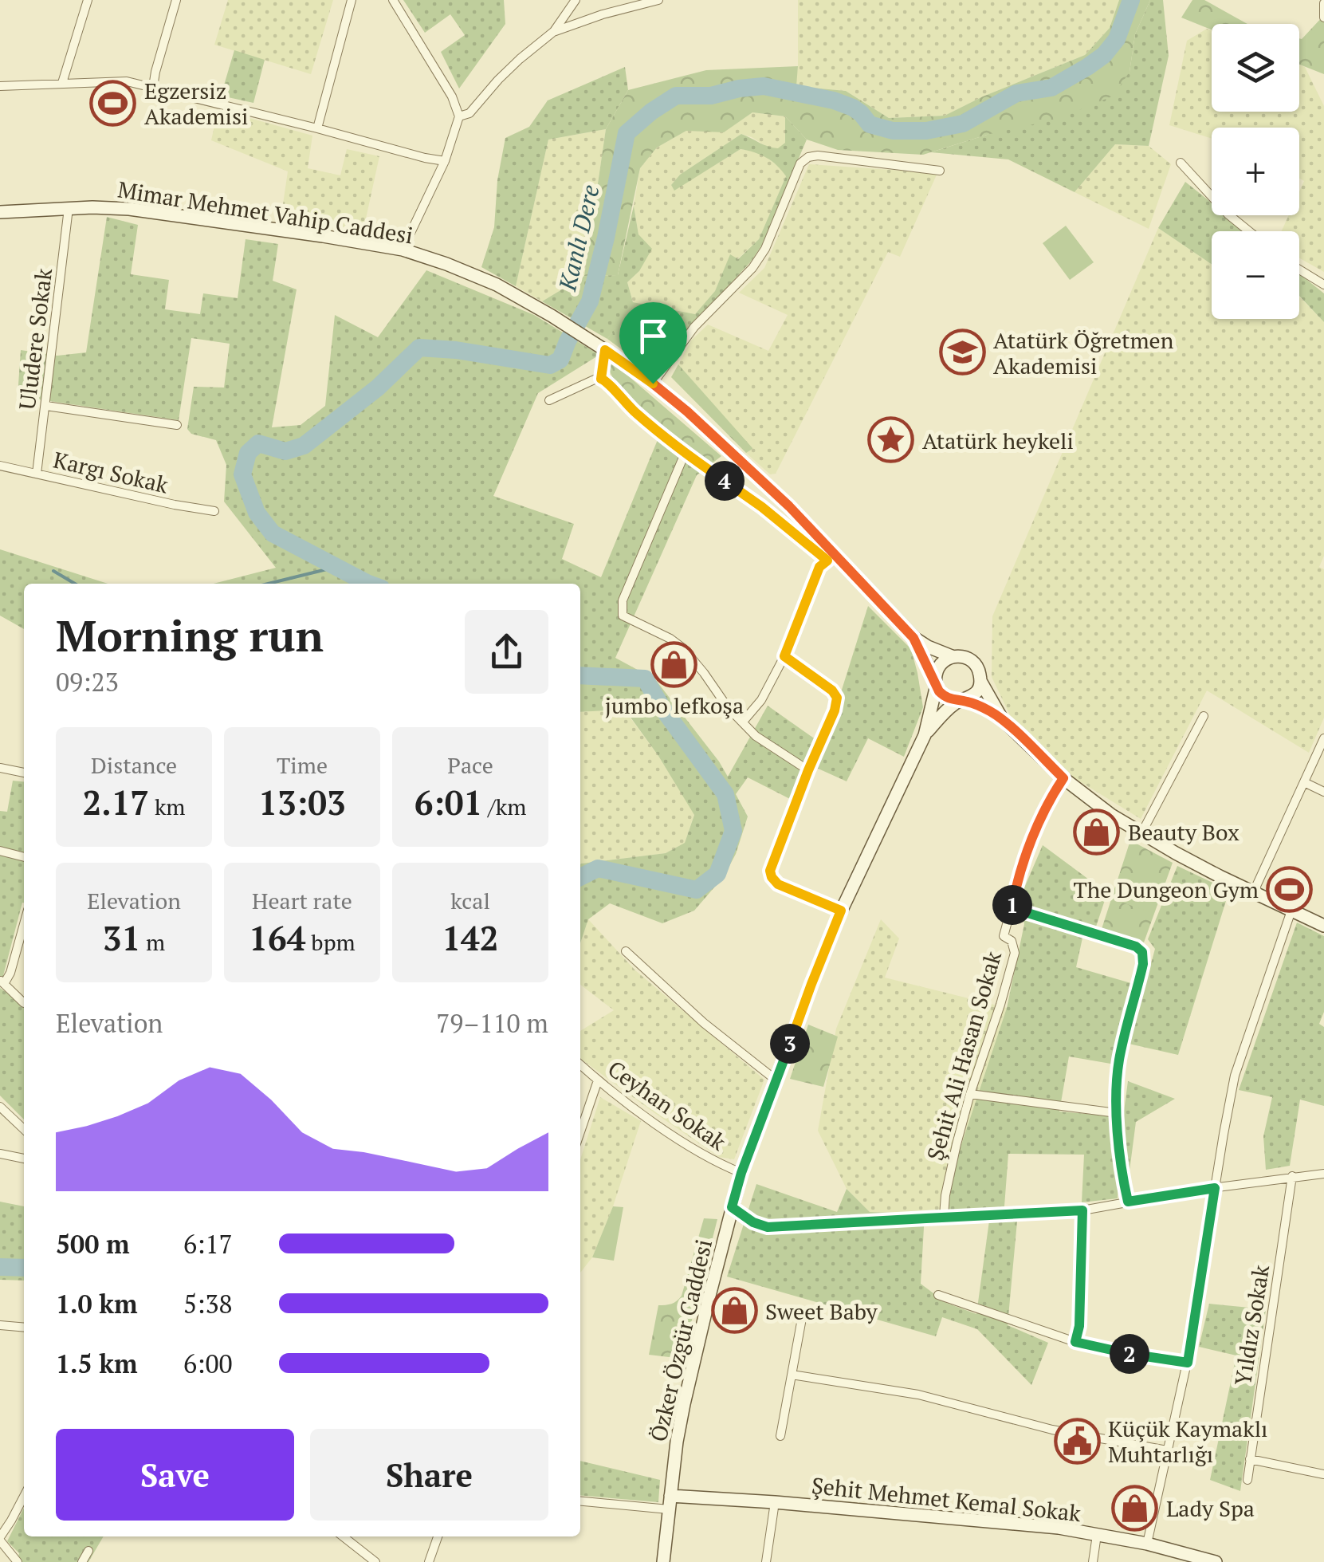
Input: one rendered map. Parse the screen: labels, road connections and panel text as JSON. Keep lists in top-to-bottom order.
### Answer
{
  "streets": {
    "main road": ["Mimar Mehmet Vahip Caddesi", "Özker Özgür Caddesi", "Şehit Mehmet Kemal Sokak"],
    "street": [
      "Uludere Sokak",
      "Kargı Sokak",
      "Şehit Ali Hasan Sokak",
      "Ceyhan Sokak",
      "Yıldız Sokak"
    ]
  },
  "crossings": [
    ["Mimar Mehmet Vahip Caddesi", "Uludere Sokak"],
    ["Mimar Mehmet Vahip Caddesi", "Özker Özgür Caddesi"],
    ["Uludere Sokak", "Kargı Sokak"],
    ["Ceyhan Sokak", "Özker Özgür Caddesi"],
    ["Özker Özgür Caddesi", "Şehit Mehmet Kemal Sokak"]
  ],
  "water": ["Kanlı Dere"],
  "places": {
    "sports": ["Egzersiz Akademisi", "The Dungeon Gym"],
    "school or university": ["Atatürk Öğretmen Akademisi"],
    "place": ["Atatürk heykeli"],
    "shop": [
      "jumbo lefkoşa",
      "Beauty Box",
      "Sweet Baby",
      "Lady Spa"
    ],
    "public building": ["Küçük Kaymaklı Muhtarlığı"]
  },
  "page": {
    "map_buttons": ["+", "−"],
    "pins": [
      "4",
      "1",
      "3",
      "2"
    ],
    "heading": ["Morning run", "09:23"],
    "stats": [
      ["Distance", "2.17 km"],
      ["Time", "13:03"],
      ["Pace", "6:01 /km"],
      ["Elevation", "31 m"],
      ["Heart rate", "164 bpm"],
      ["kcal", "142"]
    ],
    "chart": ["Elevation", "79–110 m"],
    "list": [
      {
        "name": "500 m",
        "note": "6:17"
      },
      {
        "name": "1.0 km",
        "note": "5:38"
      },
      {
        "name": "1.5 km",
        "note": "6:00"
      }
    ],
    "buttons": ["Save", "Share"]
  }
}
